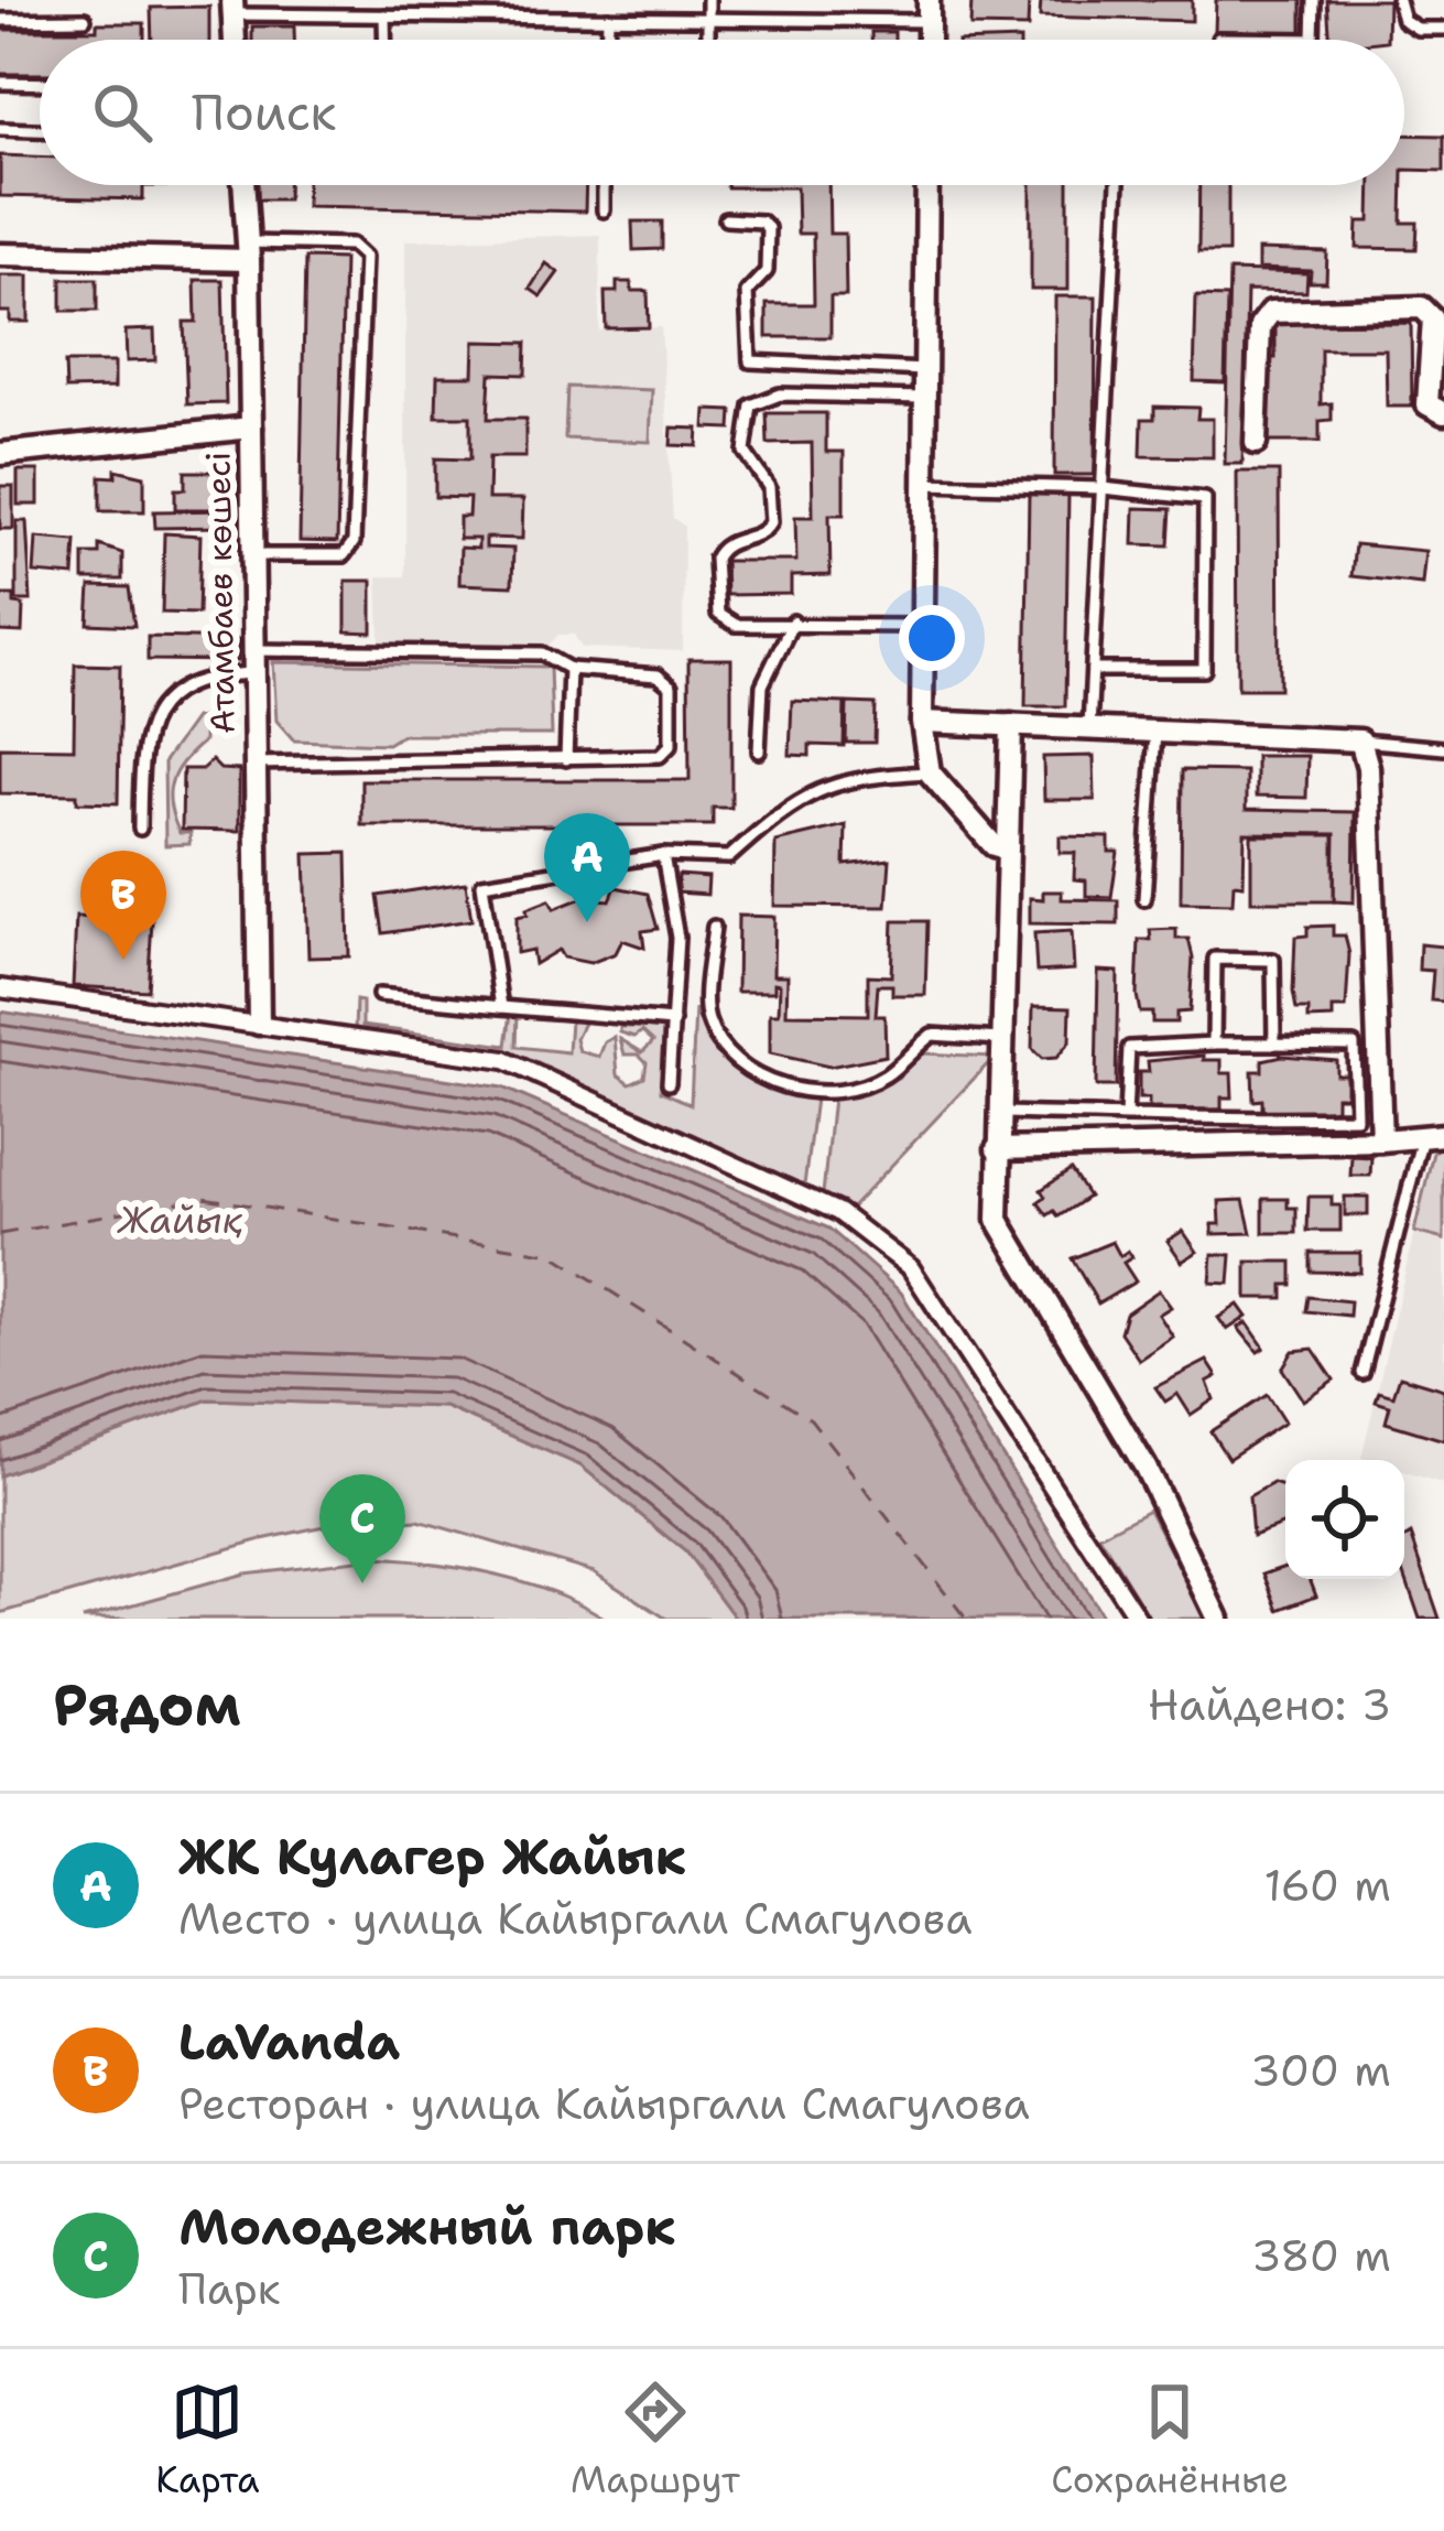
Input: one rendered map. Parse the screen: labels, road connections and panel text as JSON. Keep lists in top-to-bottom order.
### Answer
{
  "streets": {
    "street": ["Атамбаев көшесі"]
  },
  "water": ["Жайық"],
  "page": {
    "search": "Поиск",
    "pins": ["A", "B", "C"],
    "heading": ["Рядом", "Найдено: 3"],
    "list": [
      {
        "mark": "A",
        "name": "ЖК Кулагер Жайык",
        "note": "Место · улица Кайыргали Смагулова",
        "value": "160 m"
      },
      {
        "mark": "B",
        "name": "LaVanda",
        "note": "Ресторан · улица Кайыргали Смагулова",
        "value": "300 m"
      },
      {
        "mark": "C",
        "name": "Молодежный парк",
        "note": "Парк",
        "value": "380 m"
      }
    ],
    "nav": ["Карта", "Маршрут", "Сохранённые"]
  }
}
